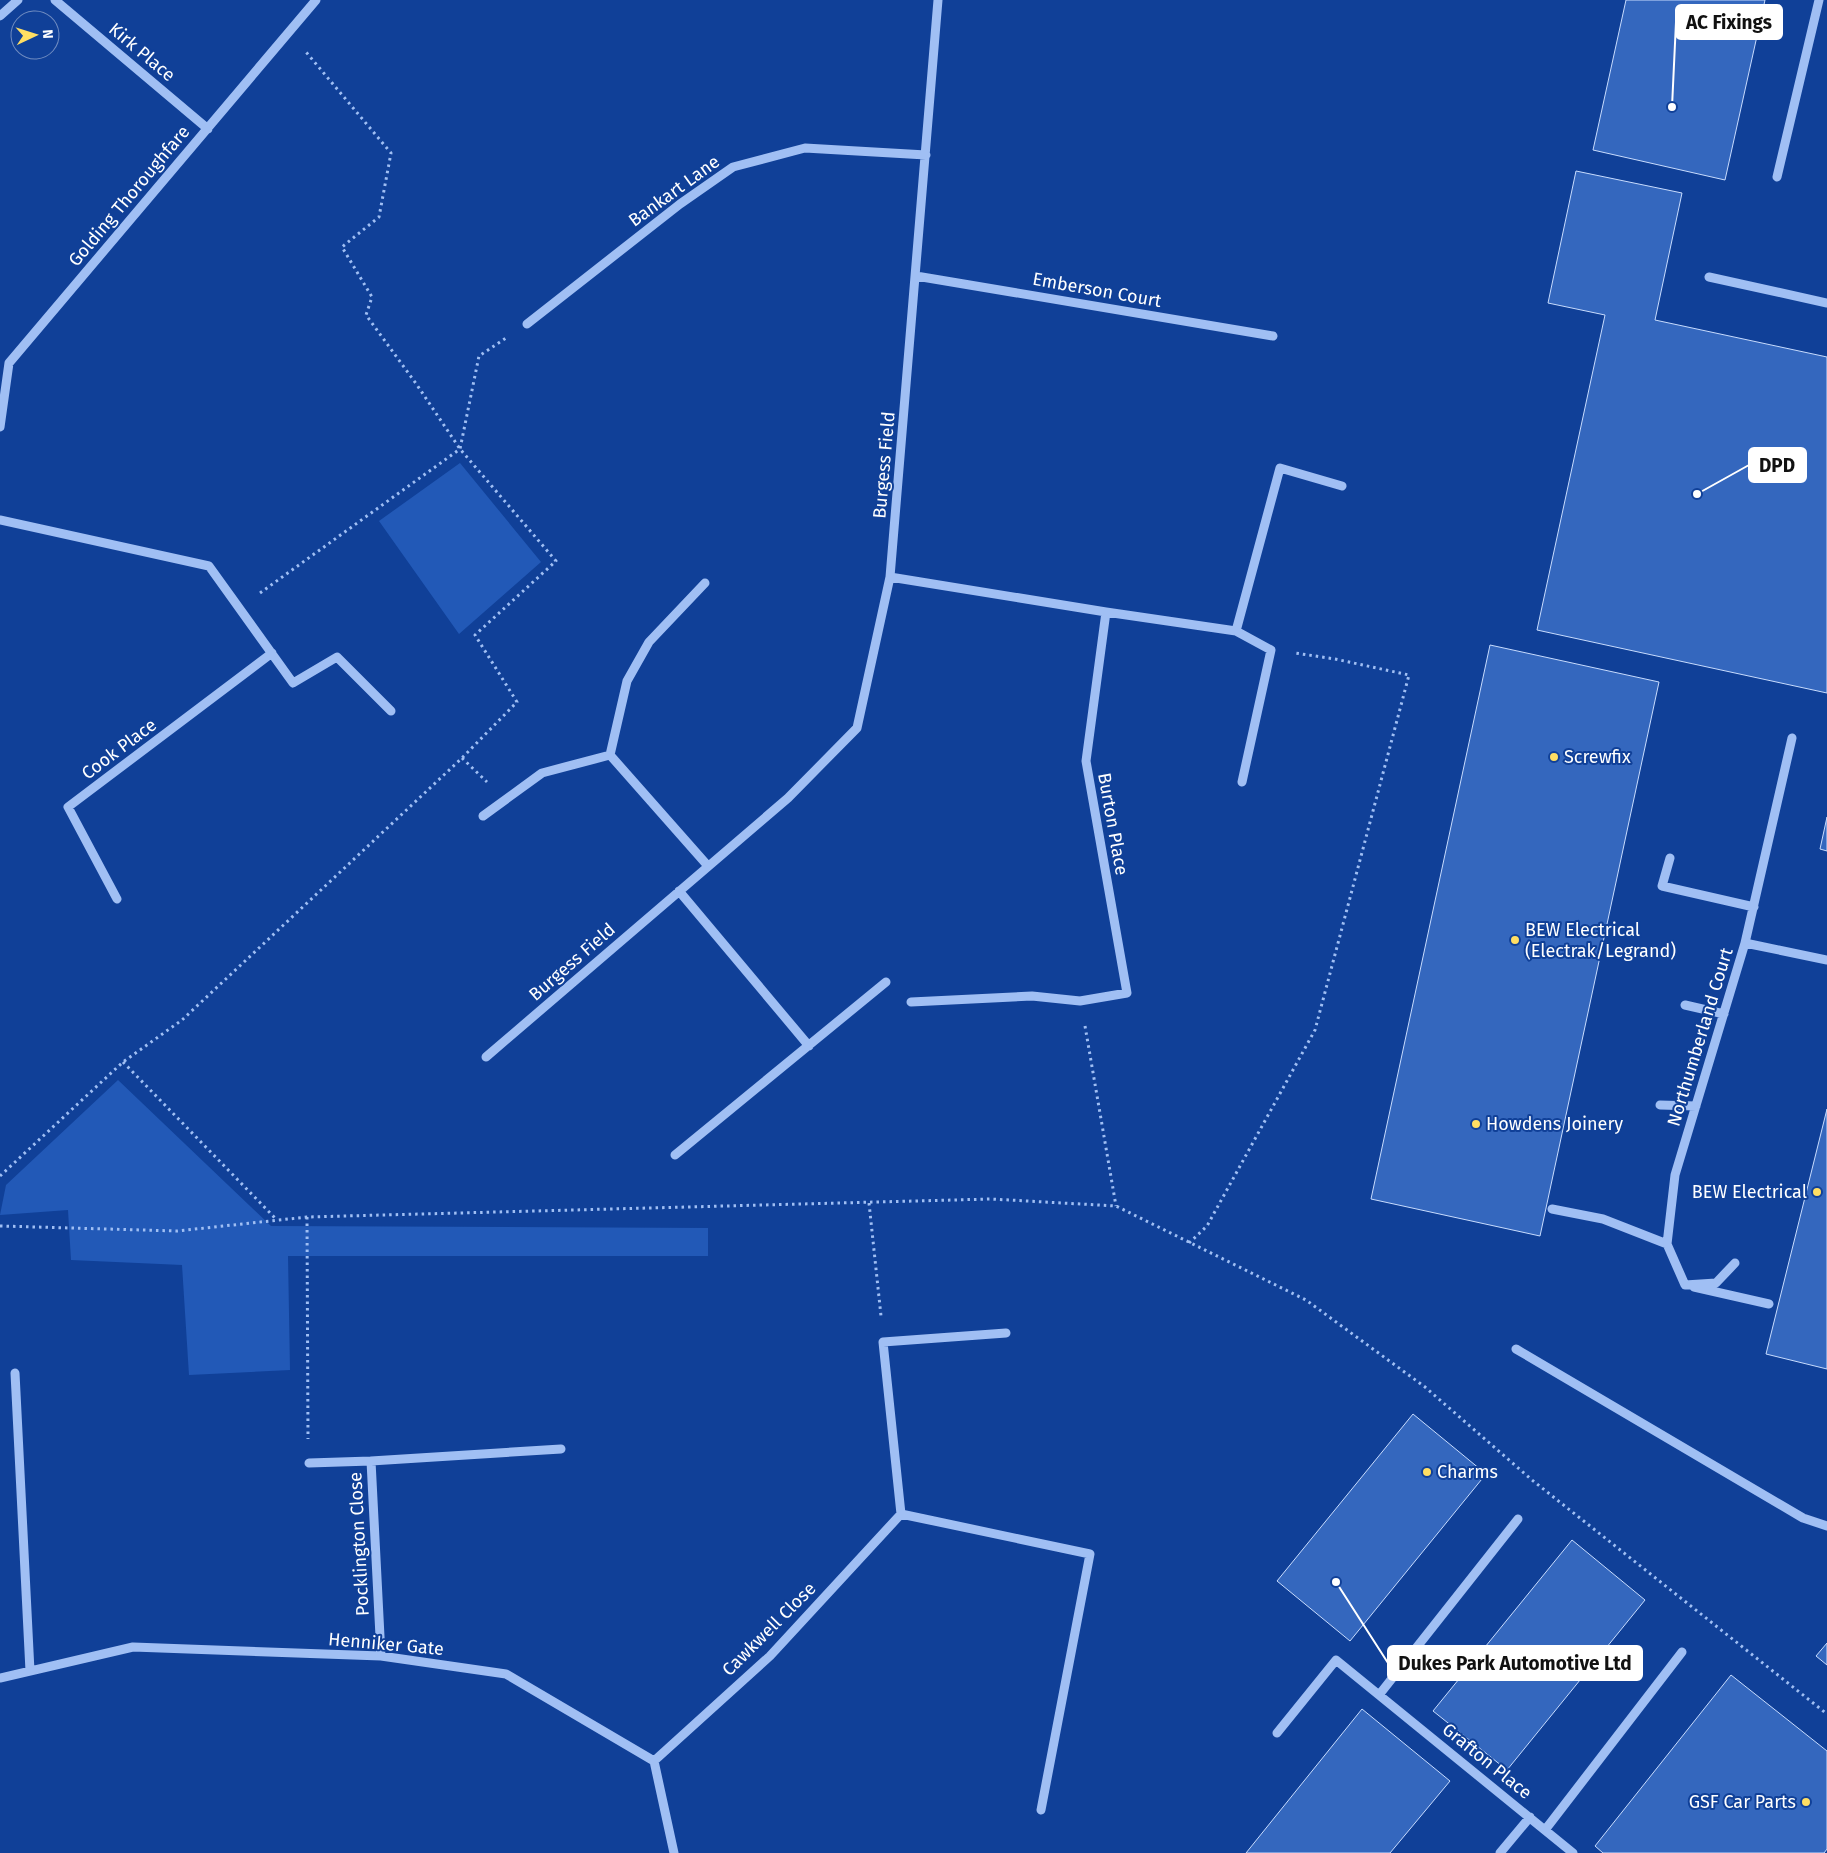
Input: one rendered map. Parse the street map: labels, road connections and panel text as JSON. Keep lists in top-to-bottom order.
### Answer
{
  "streets": {
    "street": [
      "Kirk Place",
      "Bankart Lane",
      "Golding Thoroughfare",
      "Emberson Court",
      "Burgess Field",
      "Cook Place",
      "Burton Place",
      "Northumberland Court",
      "Pocklington Close",
      "Cawkwell Close",
      "Henniker Gate",
      "Grafton Place"
    ]
  },
  "crossings": [
    ["Kirk Place", "Golding Thoroughfare"],
    ["Bankart Lane", "Burgess Field"],
    ["Emberson Court", "Burgess Field"],
    ["Pocklington Close", "Henniker Gate"],
    ["Cawkwell Close", "Henniker Gate"]
  ],
  "places": [
    "AC Fixings",
    "DPD",
    "Screwfix",
    "BEW Electrical (Electrak/Legrand)",
    "Howdens Joinery",
    "BEW Electrical",
    "Charms",
    "Dukes Park Automotive Ltd",
    "GSF Car Parts"
  ],
  "north": "right"
}
